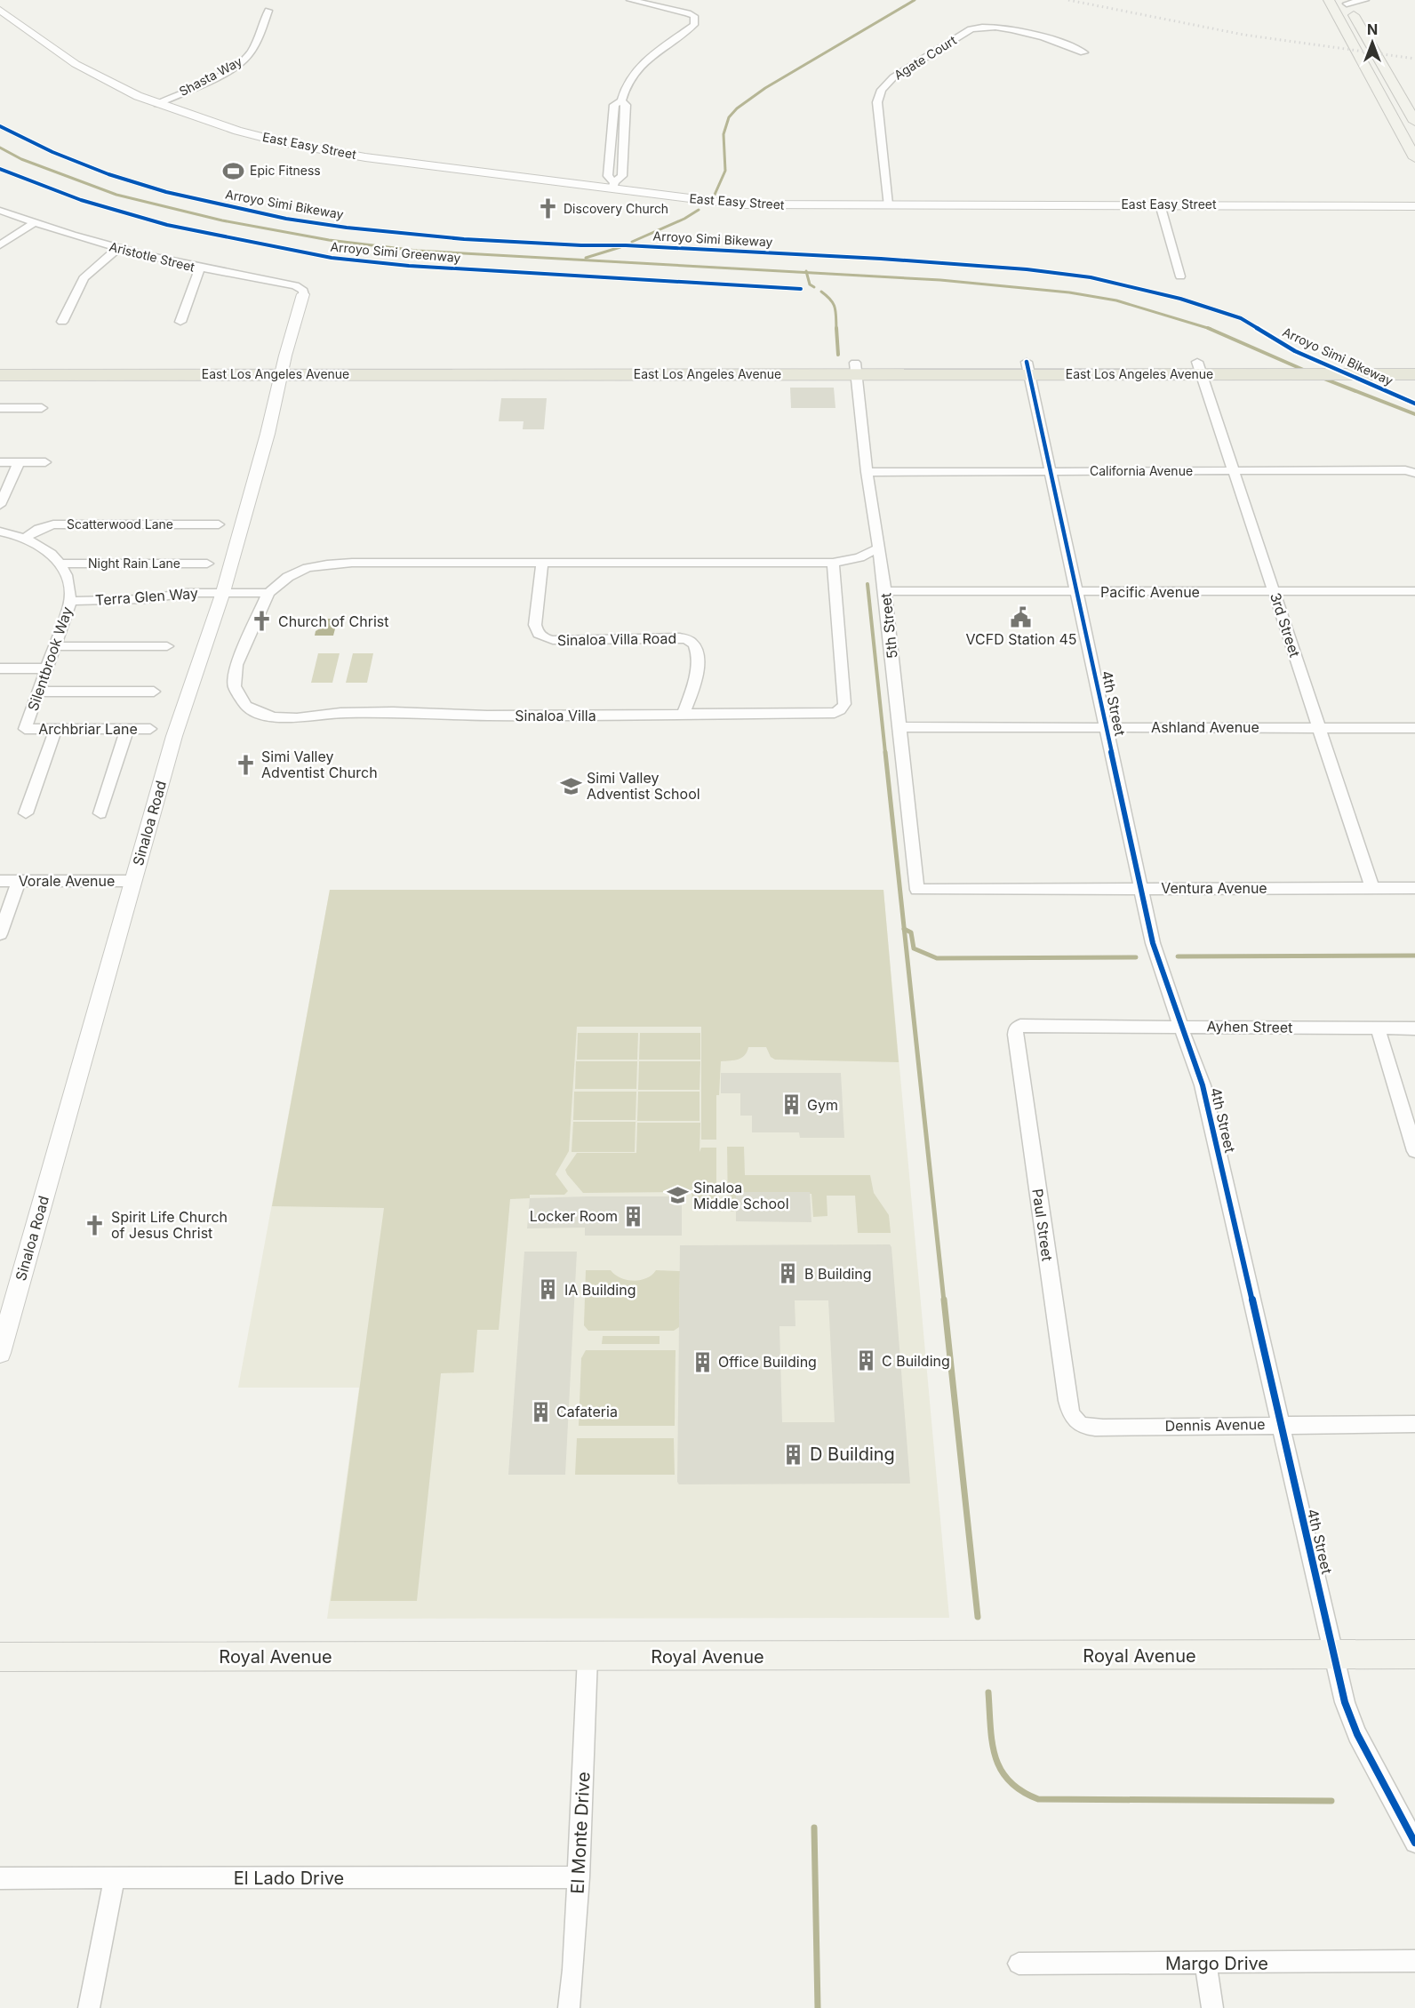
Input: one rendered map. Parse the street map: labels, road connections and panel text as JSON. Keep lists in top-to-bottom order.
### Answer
{
  "streets": {
    "main road": ["East Los Angeles Avenue", "Royal Avenue"],
    "street": [
      "Agate Court",
      "Shasta Way",
      "East Easy Street",
      "Aristotle Street",
      "California Avenue",
      "Scatterwood Lane",
      "Night Rain Lane",
      "Pacific Avenue",
      "Terra Glen Way",
      "3rd Street",
      "5th Street",
      "Sinaloa Villa Road",
      "Silentbrook Way",
      "4th Street",
      "Sinaloa Villa",
      "Ashland Avenue",
      "Archbriar Lane",
      "Sinaloa Road",
      "Vorale Avenue",
      "Ventura Avenue",
      "Ayhen Street",
      "Paul Street",
      "Dennis Avenue",
      "El Monte Drive",
      "El Lado Drive",
      "Margo Drive"
    ],
    "cycle path": ["Arroyo Simi Bikeway", "Arroyo Simi Greenway"]
  },
  "crossings": [
    ["Agate Court", "East Easy Street"],
    ["Shasta Way", "East Easy Street"],
    ["Aristotle Street", "Sinaloa Road"],
    ["East Los Angeles Avenue", "3rd Street"],
    ["East Los Angeles Avenue", "5th Street"],
    ["East Los Angeles Avenue", "4th Street"],
    ["East Los Angeles Avenue", "Sinaloa Road"],
    ["California Avenue", "3rd Street"],
    ["California Avenue", "5th Street"],
    ["California Avenue", "4th Street"],
    ["Scatterwood Lane", "Silentbrook Way"],
    ["Night Rain Lane", "Silentbrook Way"],
    ["Pacific Avenue", "3rd Street"],
    ["Pacific Avenue", "5th Street"],
    ["Pacific Avenue", "4th Street"],
    ["Terra Glen Way", "Silentbrook Way"],
    ["Terra Glen Way", "Sinaloa Road"],
    ["3rd Street", "Ashland Avenue"],
    ["3rd Street", "Ventura Avenue"],
    ["5th Street", "Sinaloa Villa"],
    ["5th Street", "Ashland Avenue"],
    ["5th Street", "Ventura Avenue"],
    ["Sinaloa Villa Road", "Sinaloa Villa"],
    ["Silentbrook Way", "Archbriar Lane"],
    ["4th Street", "Ashland Avenue"],
    ["4th Street", "Ventura Avenue"],
    ["4th Street", "Ayhen Street"],
    ["4th Street", "Dennis Avenue"],
    ["4th Street", "Royal Avenue"],
    ["Sinaloa Road", "Vorale Avenue"],
    ["Ayhen Street", "Paul Street"],
    ["Paul Street", "Dennis Avenue"],
    ["Royal Avenue", "El Monte Drive"],
    ["El Monte Drive", "El Lado Drive"]
  ],
  "places": {
    "sports": ["Epic Fitness"],
    "church": [
      "Discovery Church",
      "Church of Christ",
      "Simi Valley Adventist Church",
      "Spirit Life Church of Jesus Christ"
    ],
    "public building": ["VCFD Station 45"],
    "school or university": ["Simi Valley Adventist School", "Sinaloa Middle School"],
    "building": [
      "Gym",
      "Locker Room",
      "B Building",
      "IA Building",
      "C Building",
      "Office Building",
      "Cafateria",
      "D Building"
    ]
  },
  "north": "top"
}
